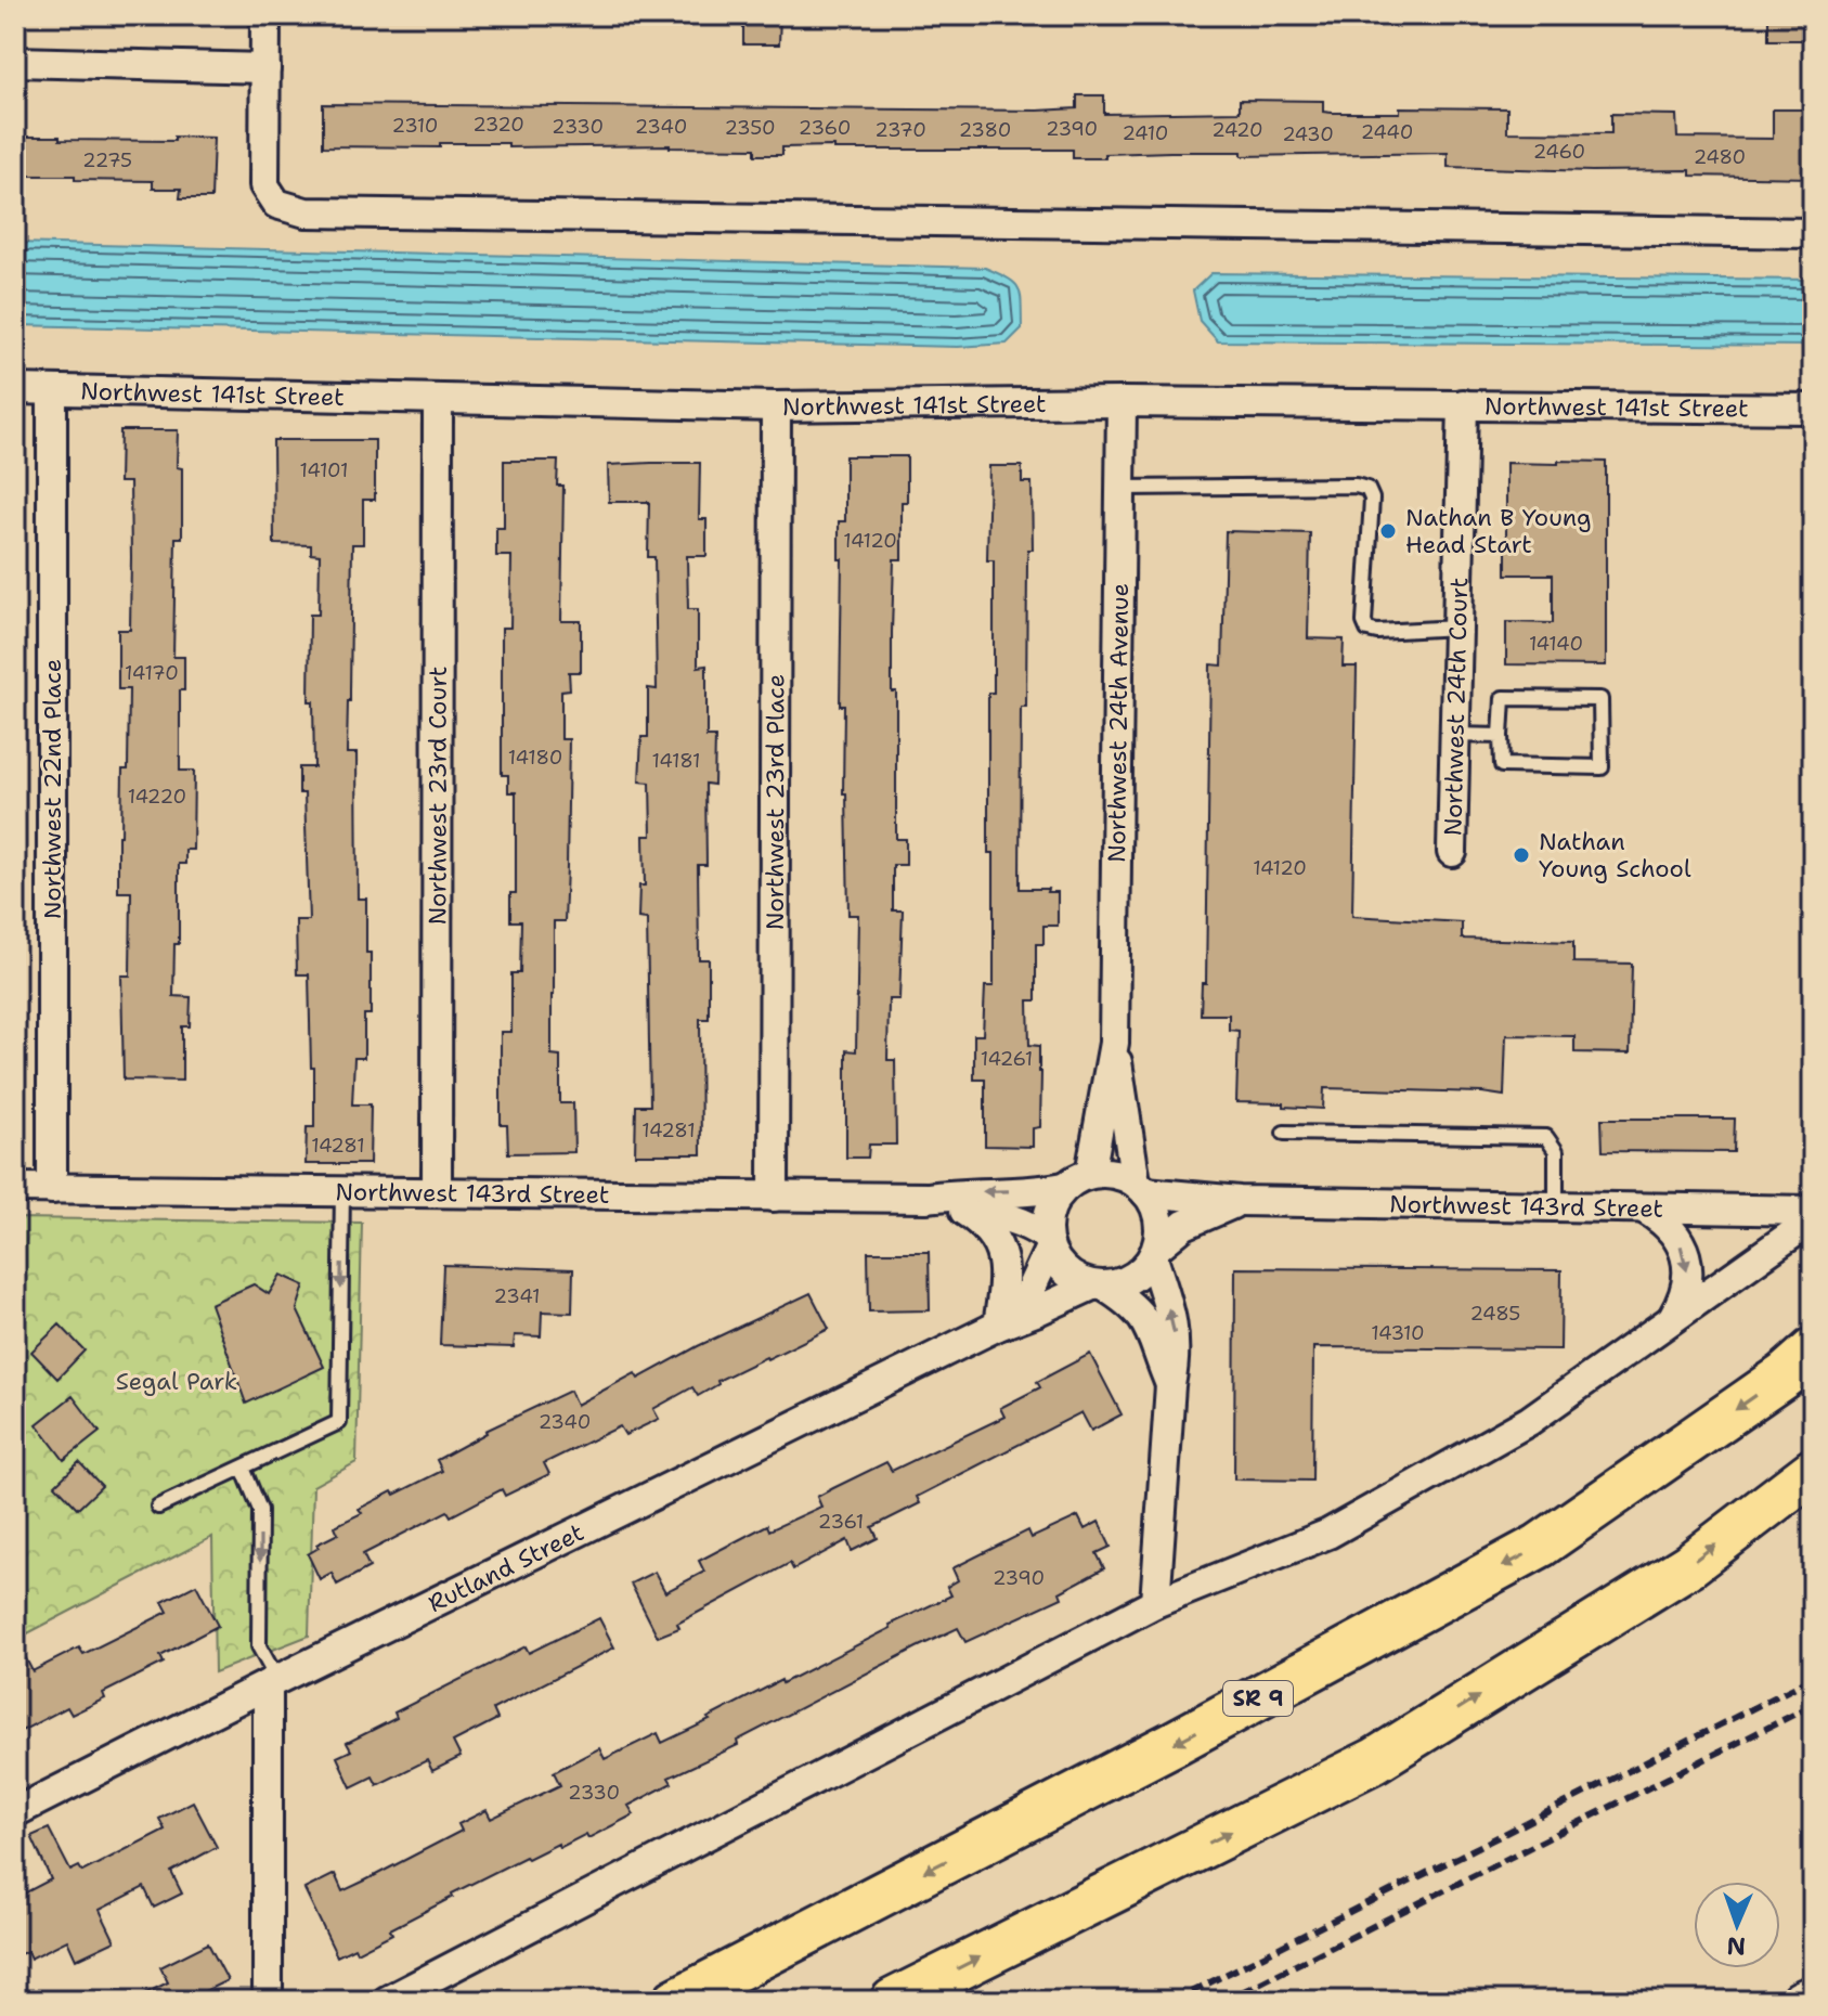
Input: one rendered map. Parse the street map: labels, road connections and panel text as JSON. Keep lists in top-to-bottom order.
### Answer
{
  "streets": {
    "main road": ["SR 9"],
    "street": [
      "Northwest 141st Street",
      "Northwest 24th Court",
      "Northwest 24th Avenue",
      "Northwest 22nd Place",
      "Northwest 23rd Court",
      "Northwest 23rd Place",
      "Northwest 143rd Street",
      "Rutland Street"
    ]
  },
  "crossings": [
    ["Northwest 141st Street", "Northwest 24th Court"],
    ["Northwest 141st Street", "Northwest 24th Avenue"],
    ["Northwest 141st Street", "Northwest 22nd Place"],
    ["Northwest 141st Street", "Northwest 23rd Court"],
    ["Northwest 141st Street", "Northwest 23rd Place"],
    ["Northwest 24th Avenue", "Northwest 143rd Street"],
    ["Northwest 24th Avenue", "Rutland Street"],
    ["Northwest 22nd Place", "Northwest 143rd Street"],
    ["Northwest 23rd Court", "Northwest 143rd Street"],
    ["Northwest 23rd Place", "Northwest 143rd Street"],
    ["Northwest 143rd Street", "Rutland Street"]
  ],
  "parks": ["Segal Park"],
  "places": ["Nathan B Young Head Start", "Nathan Young School"],
  "house_numbers": [
    "2320",
    "2310",
    "2330",
    "2340",
    "2350",
    "2360",
    "2390",
    "2370",
    "2380",
    "2420",
    "2440",
    "2410",
    "2430",
    "2460",
    "2480",
    "2275",
    "14101",
    "14120",
    "14140",
    "14170",
    "14180",
    "14181",
    "14220",
    "14120",
    "14261",
    "14281",
    "14281",
    "2341",
    "2485",
    "14310",
    "2340",
    "2361",
    "2390",
    "2330"
  ],
  "north": "bottom"
}
